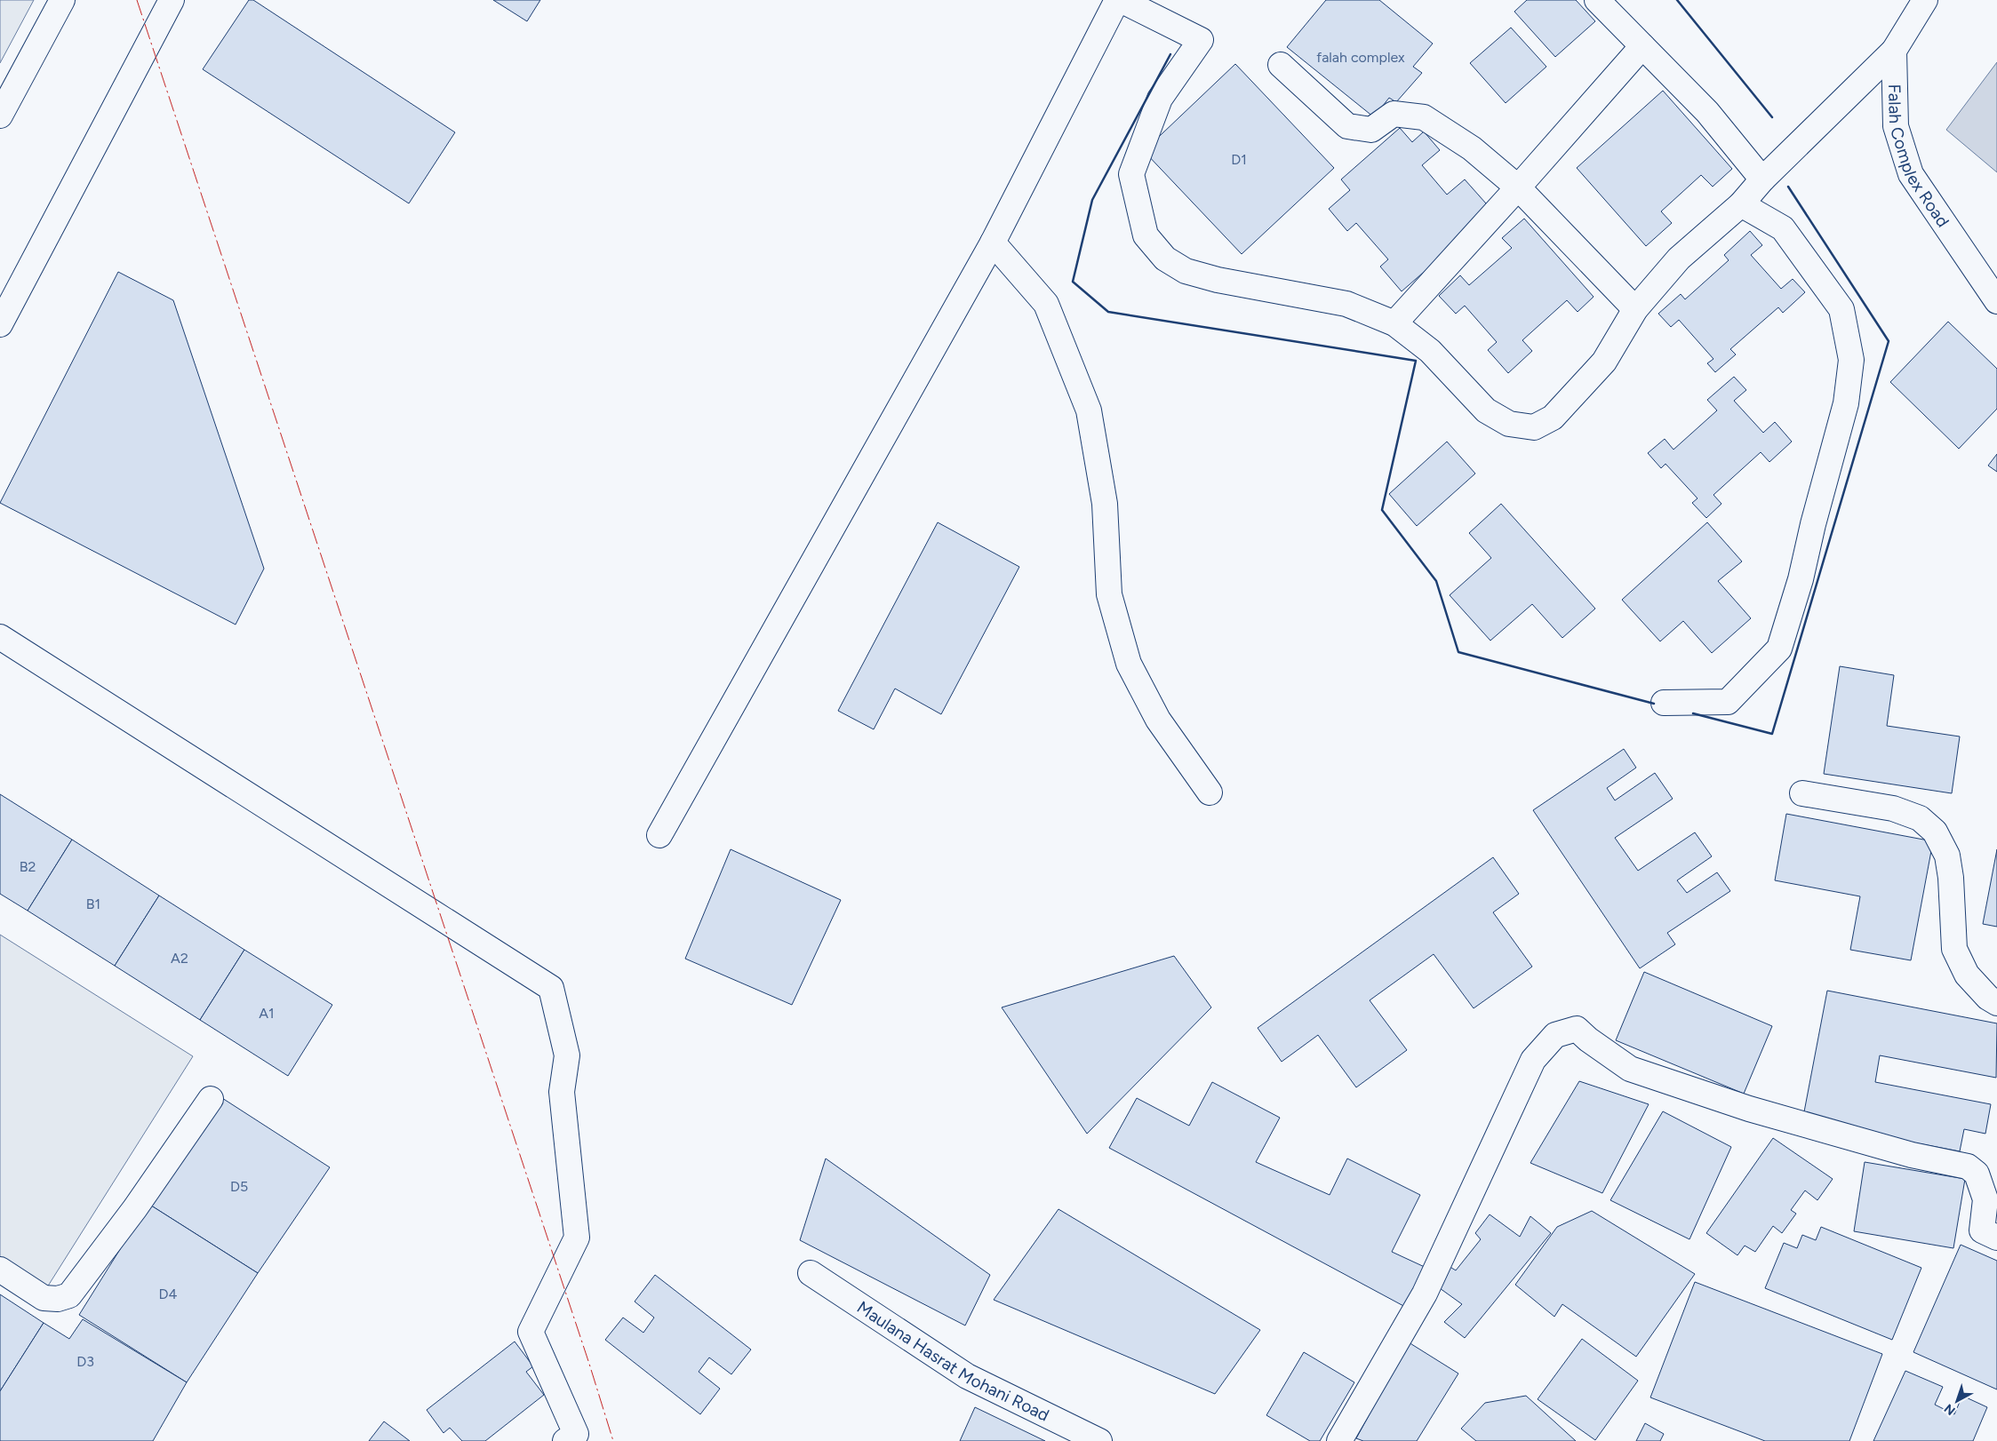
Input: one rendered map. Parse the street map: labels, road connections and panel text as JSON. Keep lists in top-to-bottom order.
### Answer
{
  "streets": {
    "street": ["Falah Complex Road", "Maulana Hasrat Mohani Road"]
  },
  "house_numbers": [
    "falah complex",
    "D1",
    "B2",
    "B1",
    "A2",
    "A1",
    "D5",
    "D4",
    "D3"
  ],
  "north": "bottom left"
}
